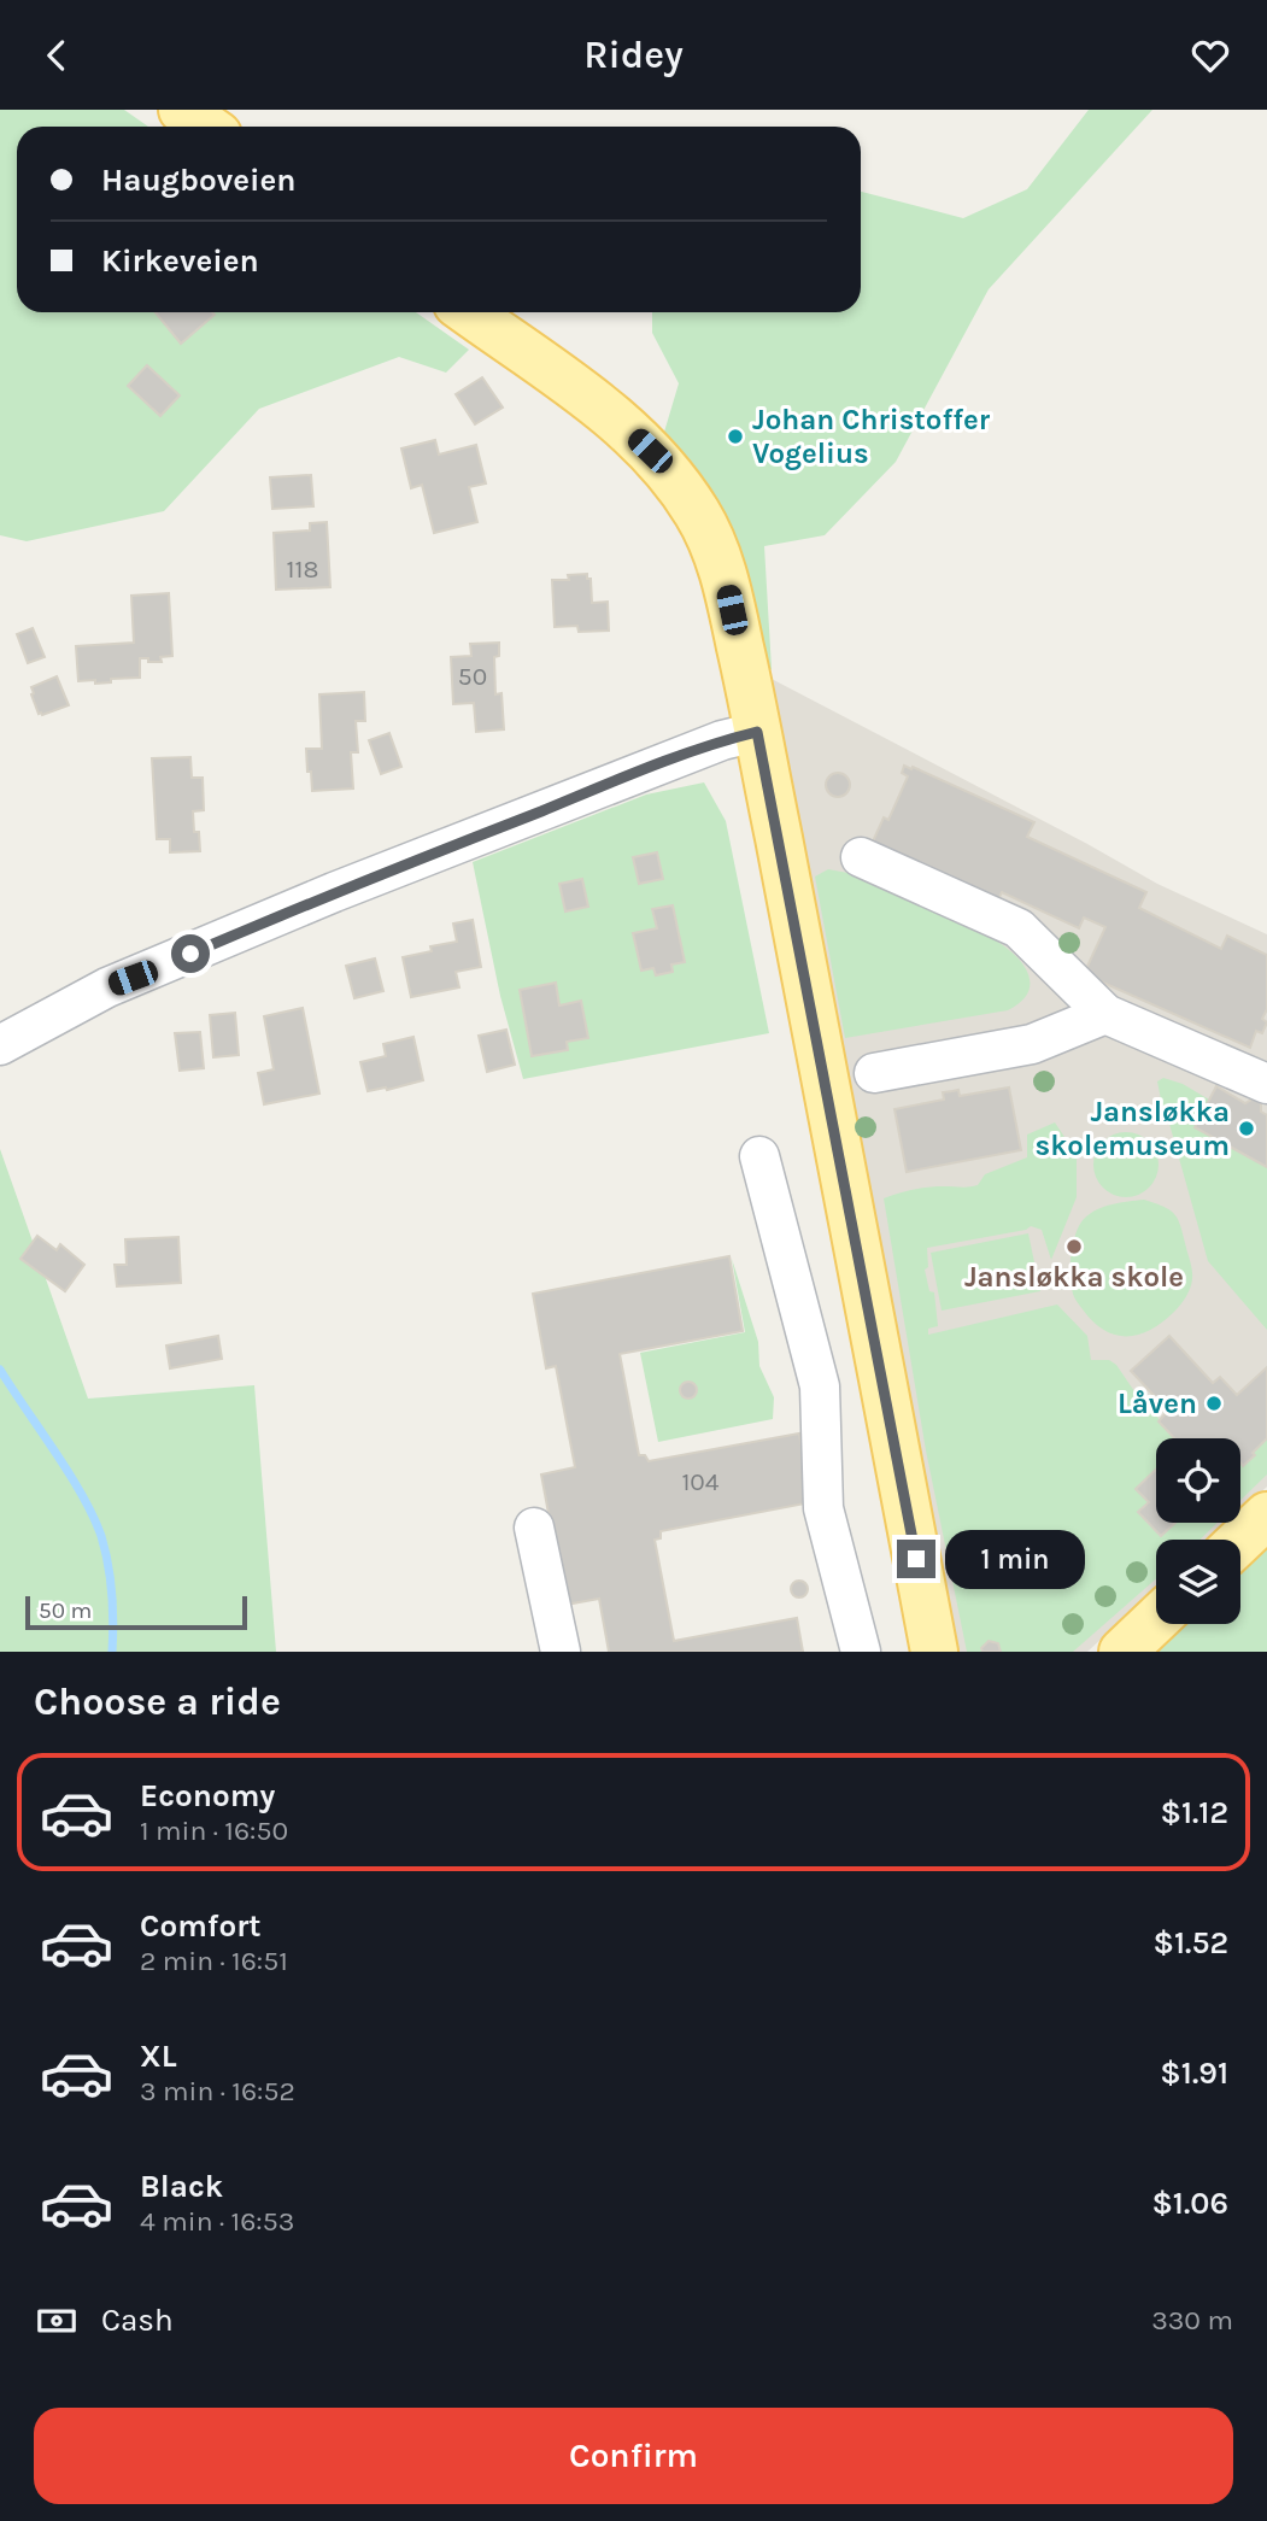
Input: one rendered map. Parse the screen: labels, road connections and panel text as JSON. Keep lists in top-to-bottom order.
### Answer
{
  "places": [
    "Johan Christoffer Vogelius",
    "Jansløkka skolemuseum",
    "Jansløkka skole",
    "Låven"
  ],
  "house_numbers": ["118", "50", "104"],
  "scale_bar": "50 m",
  "page": {
    "header": "Ridey",
    "banner": ["Haugboveien", "Kirkeveien"],
    "bubble": "1 min",
    "scale": "50 m",
    "heading": "Choose a ride",
    "list": [
      {
        "name": "Economy",
        "note": "1 min · 16:50",
        "value": "$1.12"
      },
      {
        "name": "Comfort",
        "note": "2 min · 16:51",
        "value": "$1.52"
      },
      {
        "name": "XL",
        "note": "3 min · 16:52",
        "value": "$1.91"
      },
      {
        "name": "Black",
        "note": "4 min · 16:53",
        "value": "$1.06"
      }
    ],
    "pay": ["Cash", "330 m"],
    "buttons": "Confirm"
  }
}
